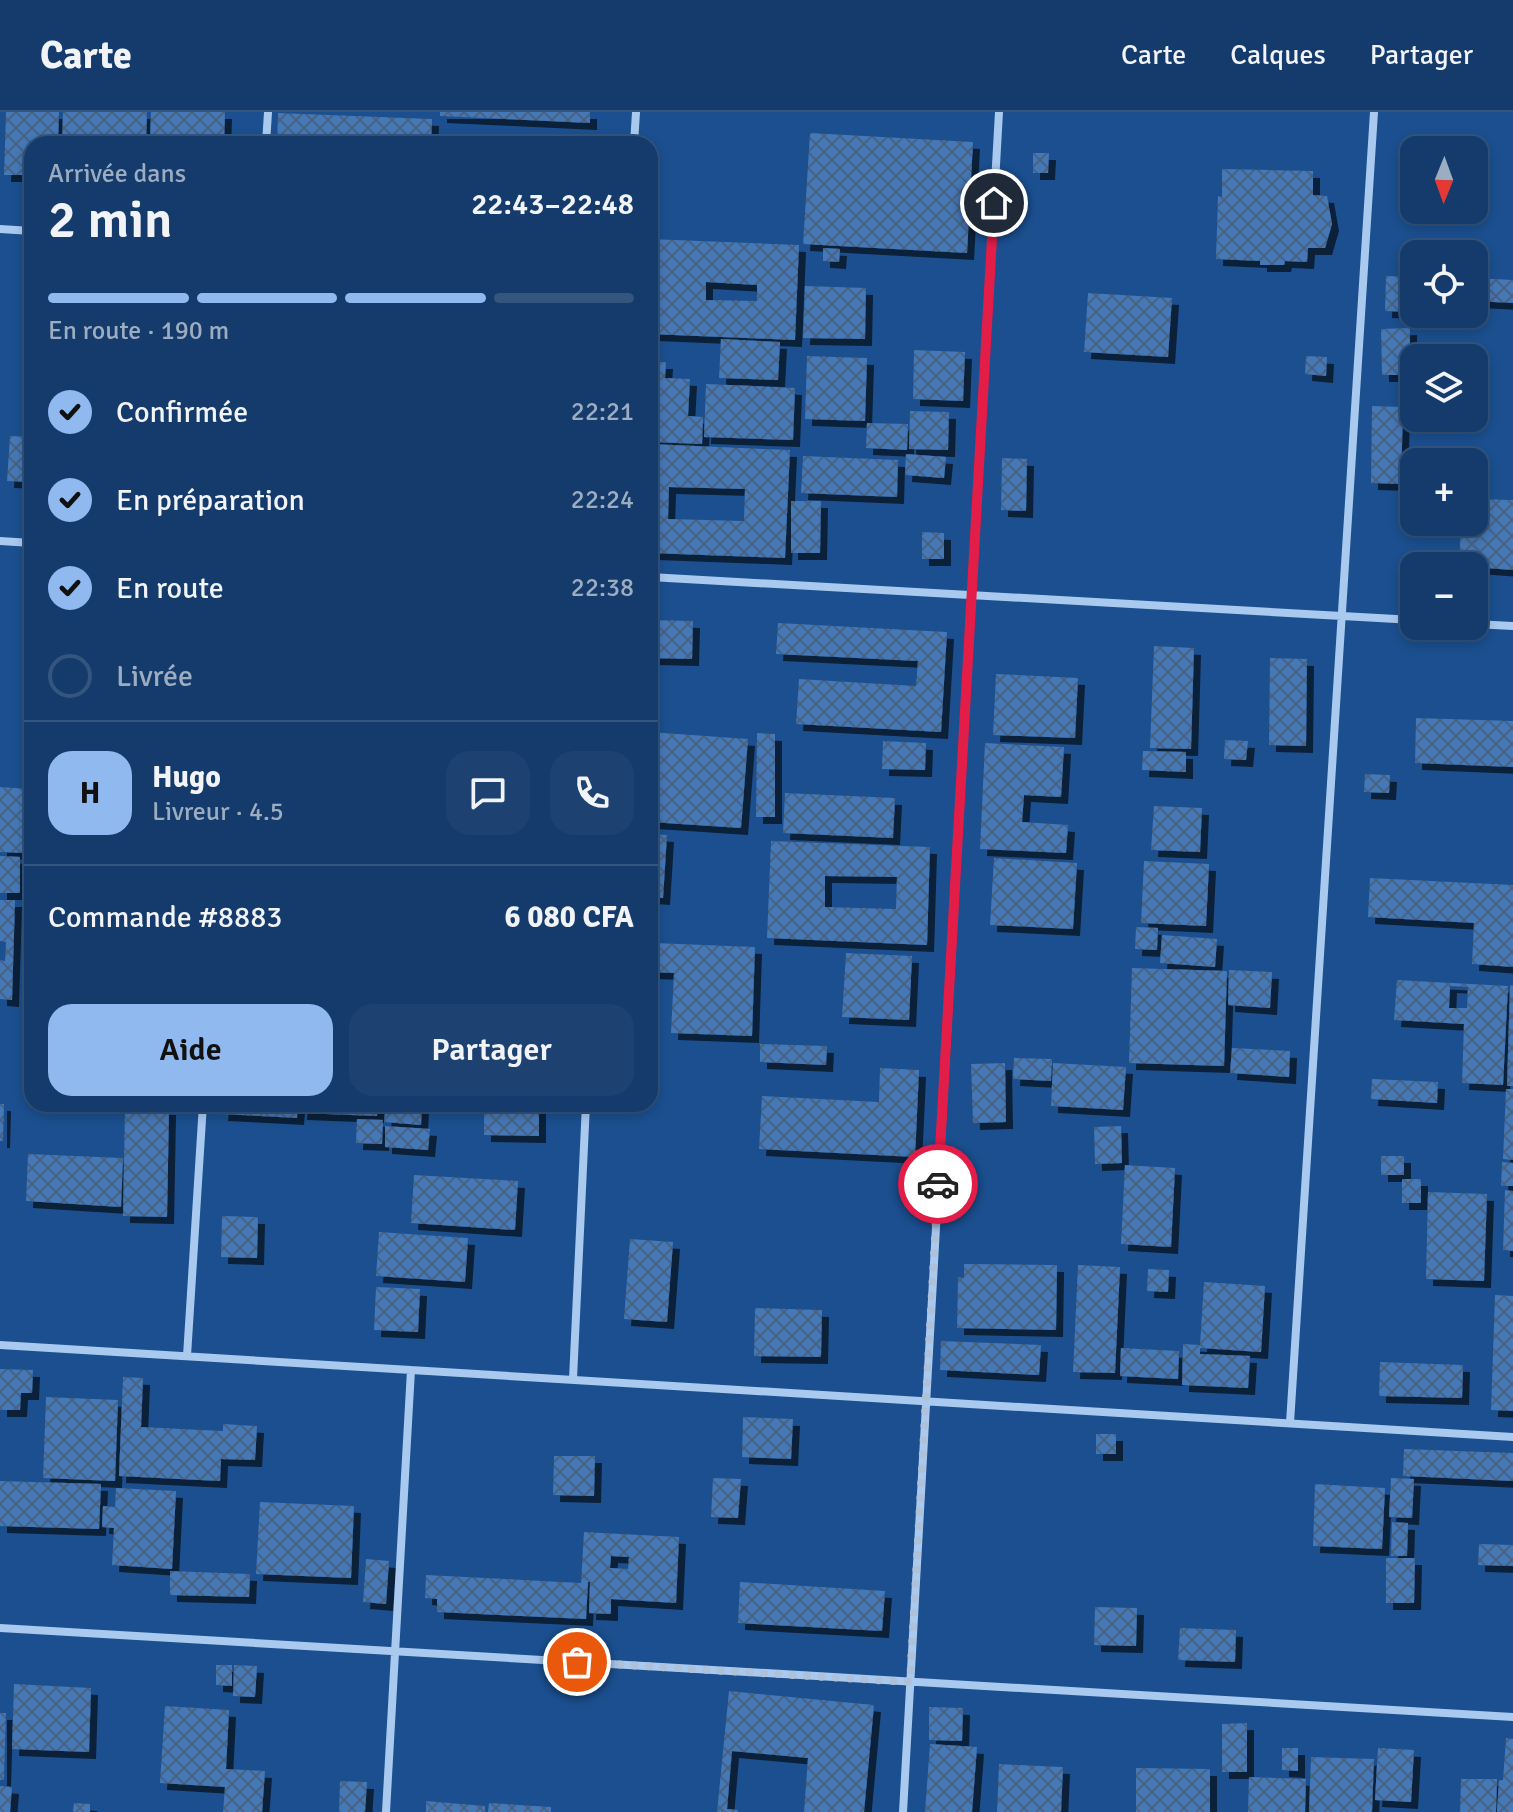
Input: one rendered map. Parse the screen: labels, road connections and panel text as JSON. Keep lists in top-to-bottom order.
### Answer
{
  "north": "bottom",
  "page": {
    "header": "Carte",
    "nav": ["Carte", "Calques", "Partager"],
    "map_buttons": ["+", "−"],
    "heading": ["2 min", "Arrivée dans", "22:43–22:48"],
    "panel": [
      "Hugo",
      "Livreur · 4.5",
      "Commande #8883",
      "6 080 CFA"
    ],
    "bar": "En route · 190 m",
    "list": [
      ["Confirmée", "22:21"],
      ["En préparation", "22:24"],
      ["En route", "22:38"],
      "Livrée"
    ],
    "round": "H",
    "buttons": ["Aide", "Partager"]
  }
}
